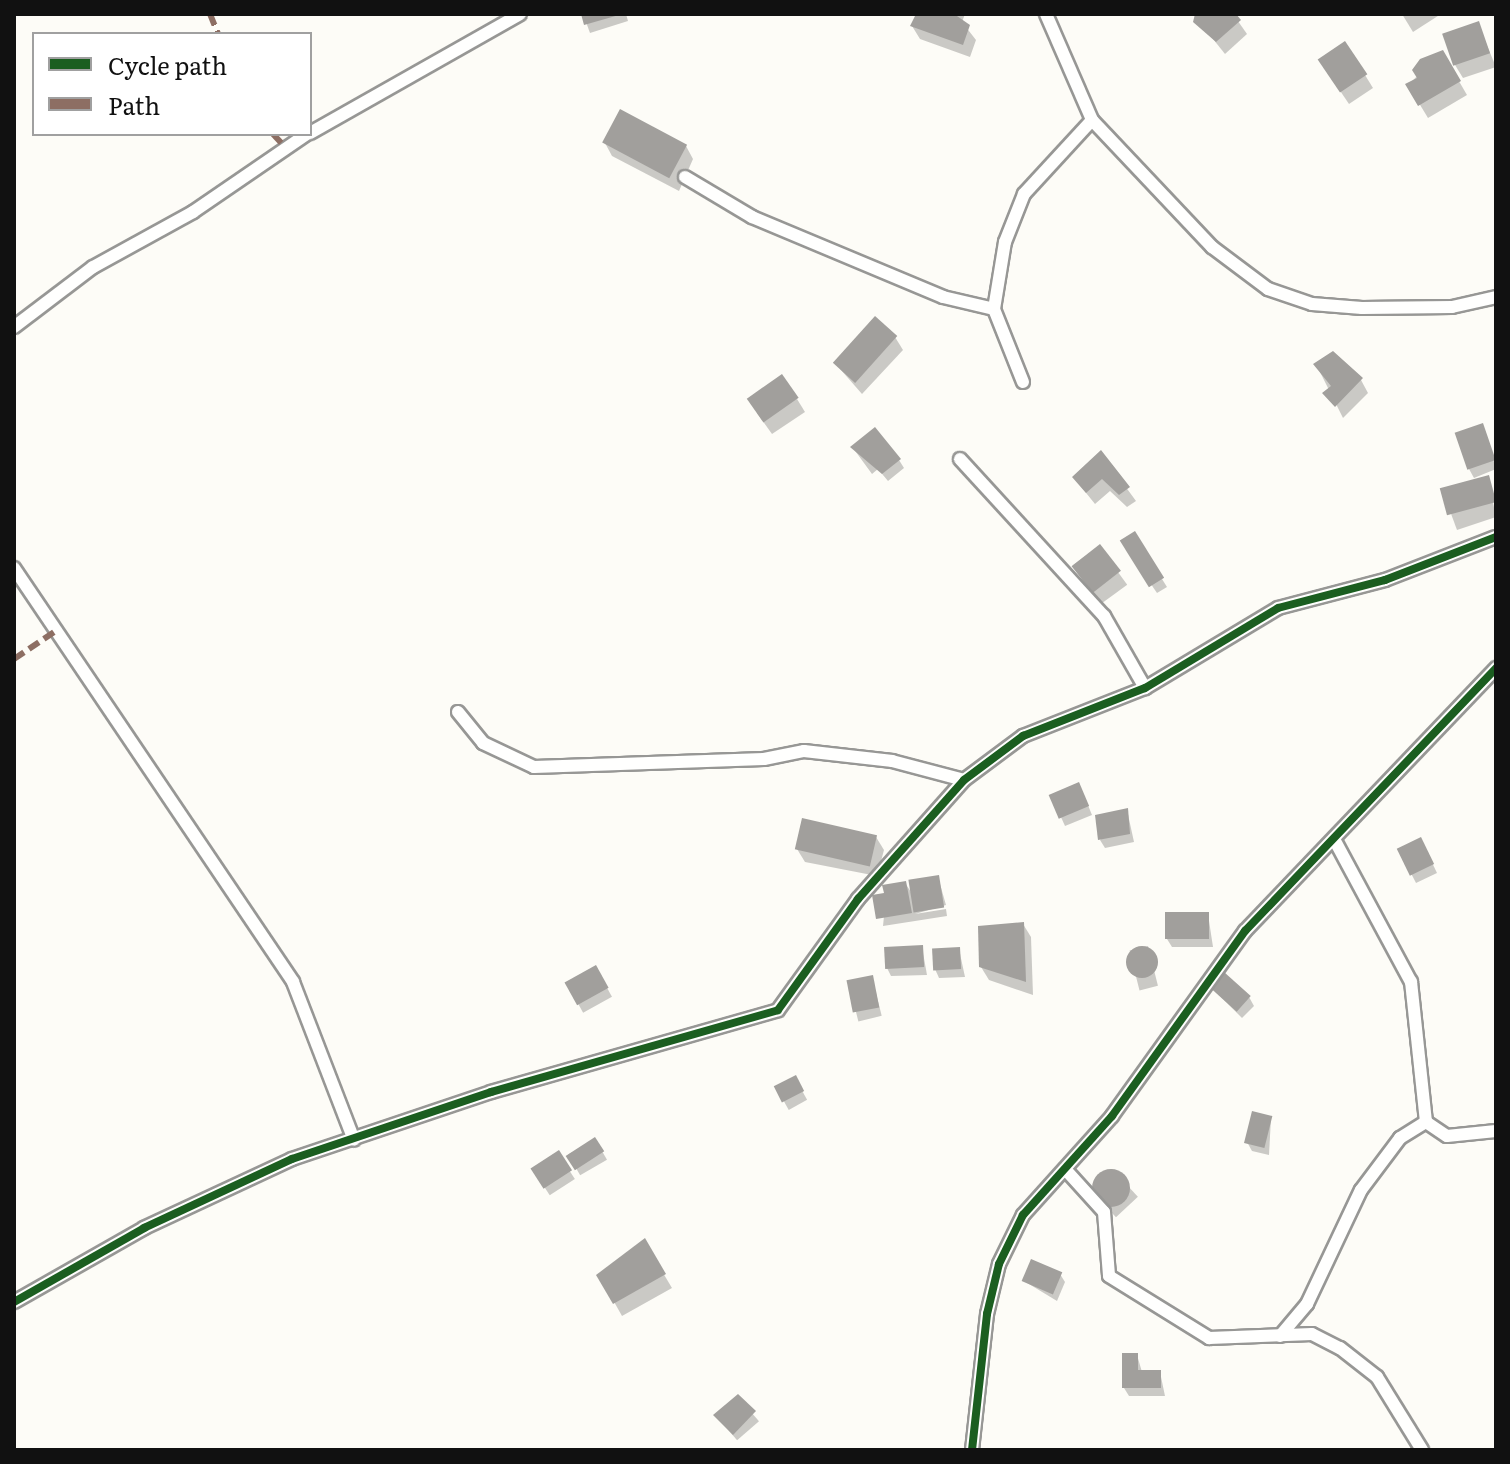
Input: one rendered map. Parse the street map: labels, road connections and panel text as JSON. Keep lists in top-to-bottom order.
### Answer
{
  "legend": ["Cycle path", "Path"]
}
